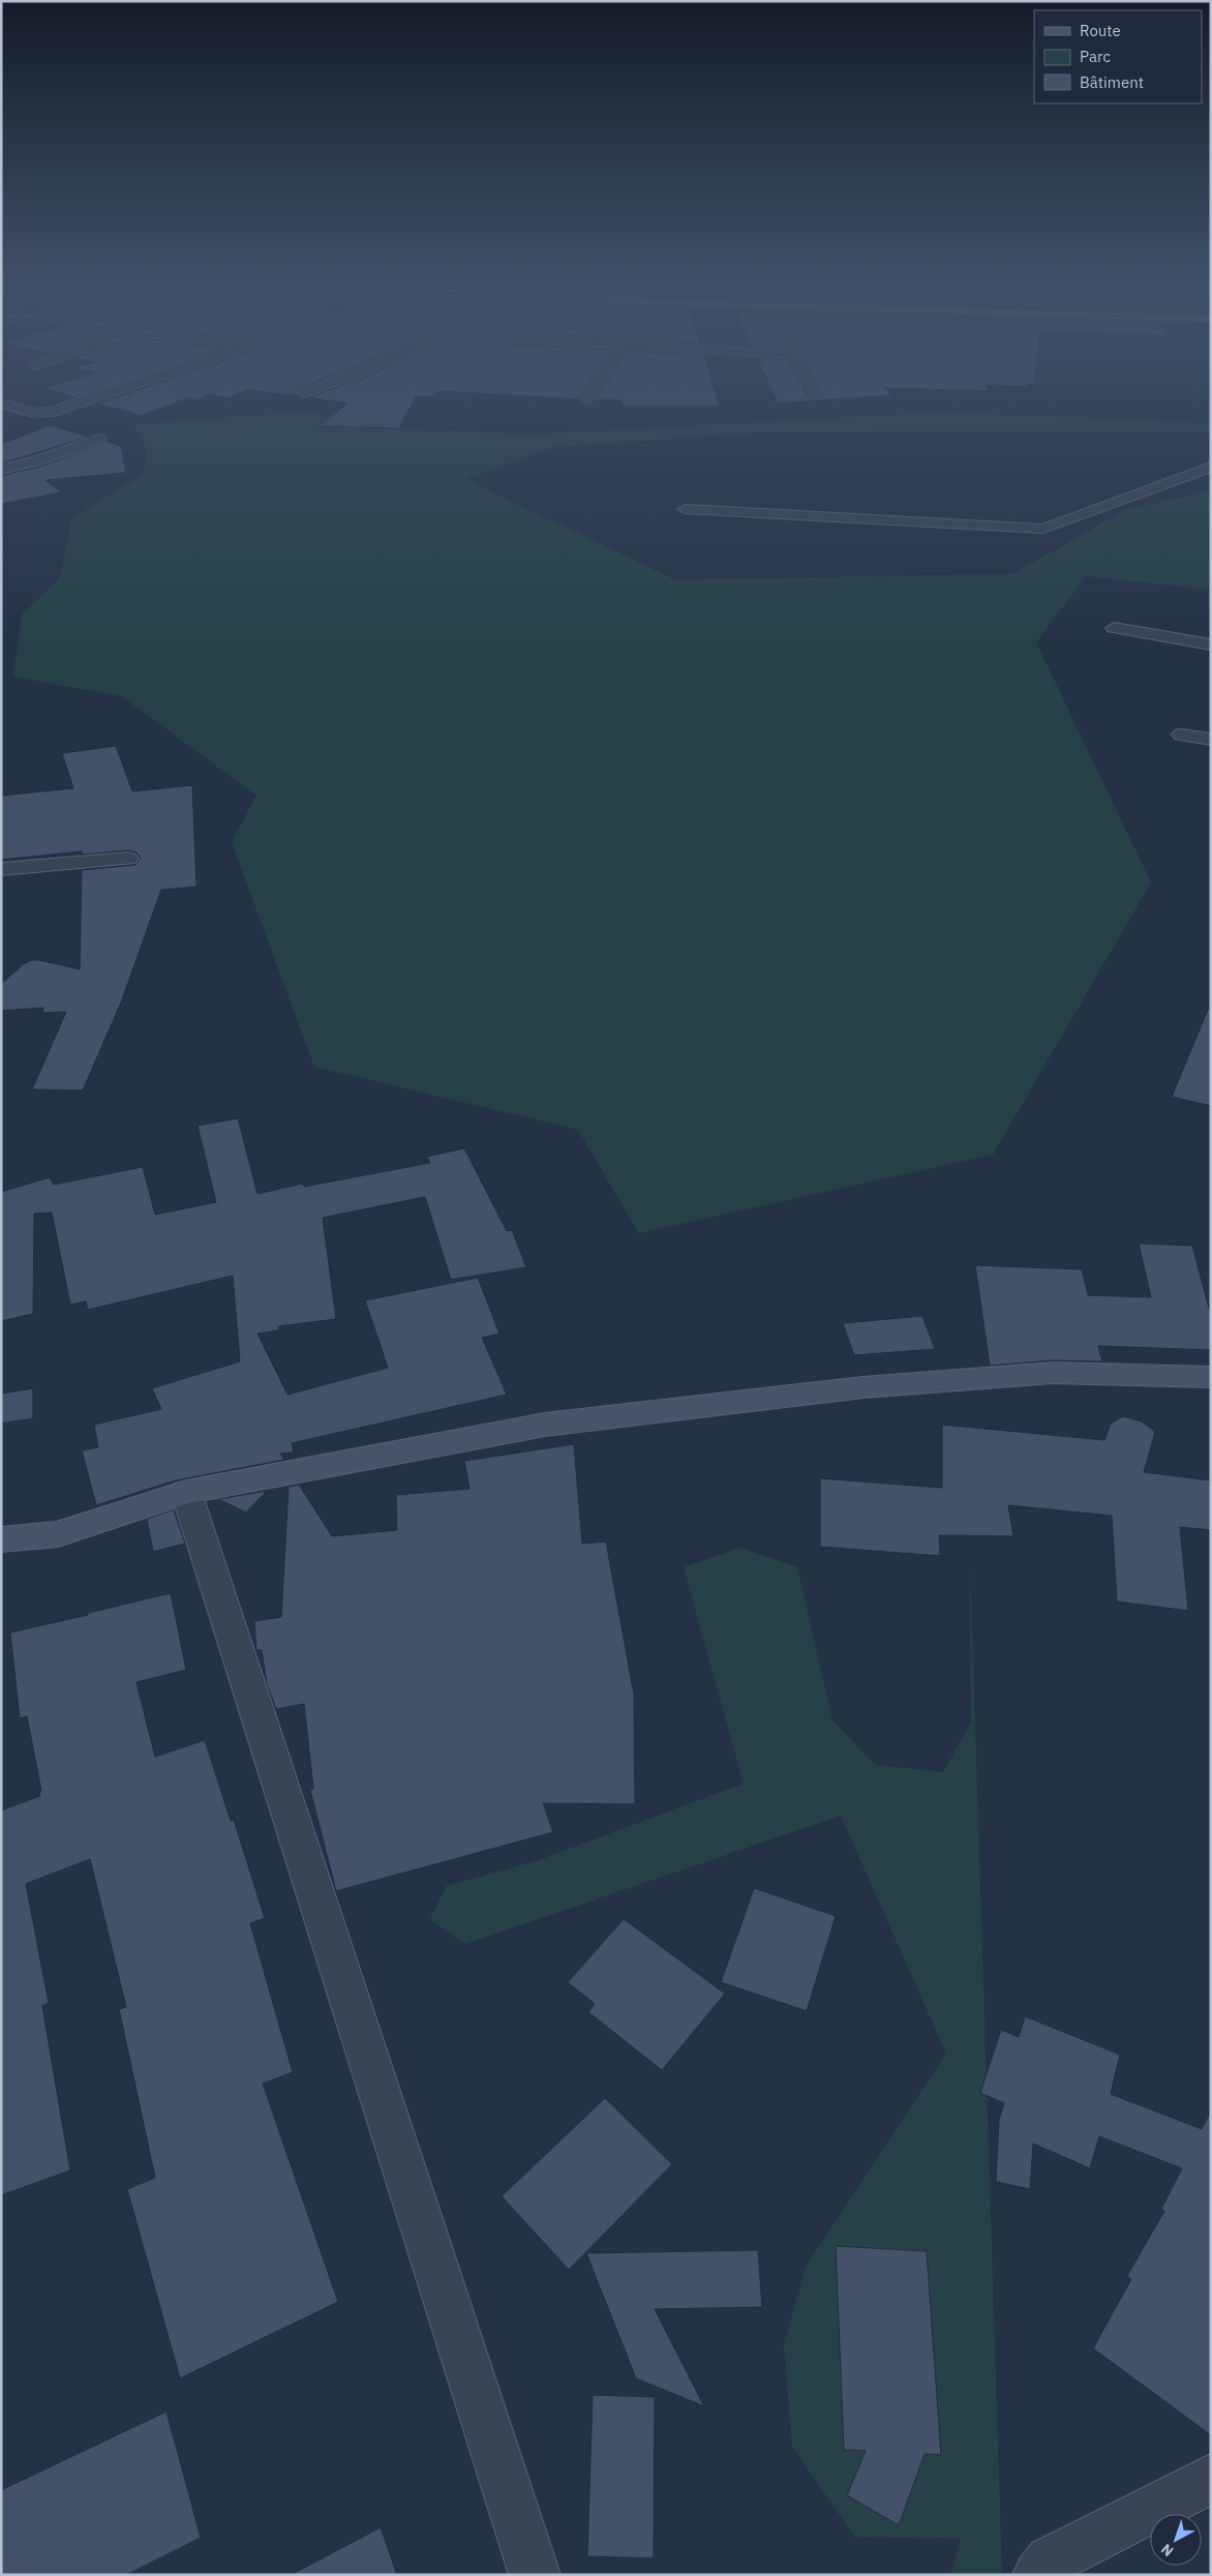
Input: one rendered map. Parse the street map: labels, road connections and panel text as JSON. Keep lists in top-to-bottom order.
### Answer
{
  "legend": ["Route", "Parc", "Bâtiment"],
  "north": "bottom left"
}
